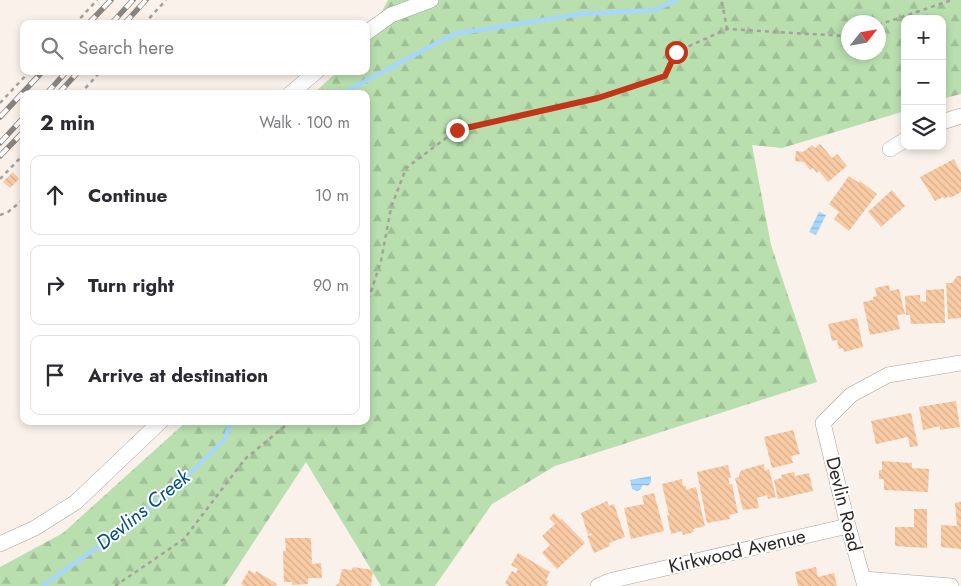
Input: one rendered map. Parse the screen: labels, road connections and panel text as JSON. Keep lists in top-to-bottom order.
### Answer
{
  "streets": {
    "street": ["Devlin Road", "Kirkwood Avenue"]
  },
  "crossings": [
    ["Devlin Road", "Kirkwood Avenue"]
  ],
  "water": ["Devlins Creek"],
  "north": "top right",
  "page": {
    "map_buttons": ["+", "−"],
    "search": "Search here",
    "heading": ["2 min", "Walk · 100 m"],
    "list": [
      ["Continue", "10 m"],
      ["Turn right", "90 m"],
      "Arrive at destination"
    ]
  }
}
